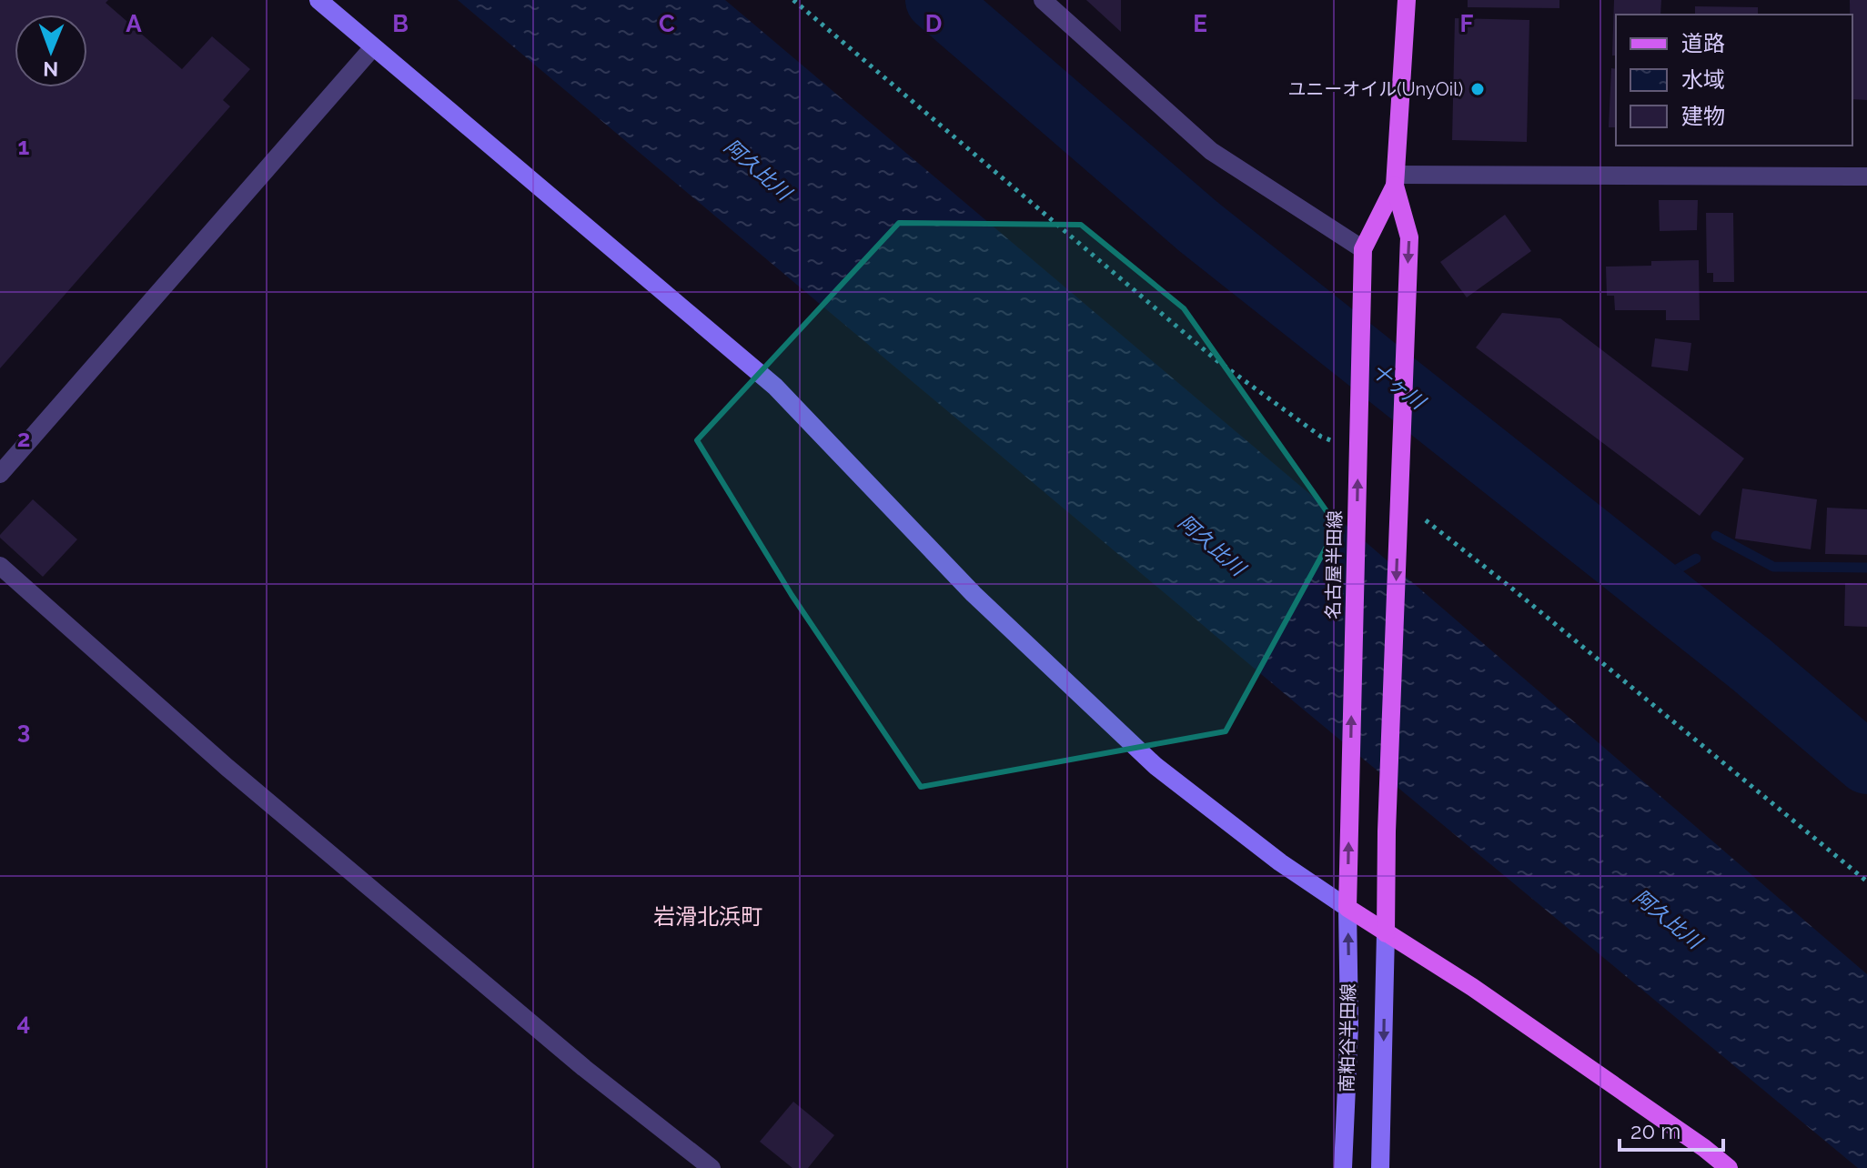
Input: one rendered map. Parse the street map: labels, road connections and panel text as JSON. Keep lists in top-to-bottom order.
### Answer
{
  "streets": {
    "main road": ["名古屋半田線"],
    "street": ["南粕谷半田線"]
  },
  "crossings": [
    ["名古屋半田線", "南粕谷半田線"]
  ],
  "districts": ["岩滑北浜町"],
  "water": ["阿久比川", "十ヶ川"],
  "places": ["ユニーオイル(UnyOil)"],
  "legend": ["道路", "水域", "建物"],
  "scale_bar": "20 m",
  "north": "bottom",
  "grid": {
    "columns": [
      "A",
      "B",
      "C",
      "D",
      "E",
      "F"
    ],
    "rows": [
      "1",
      "2",
      "3",
      "4"
    ]
  }
}
